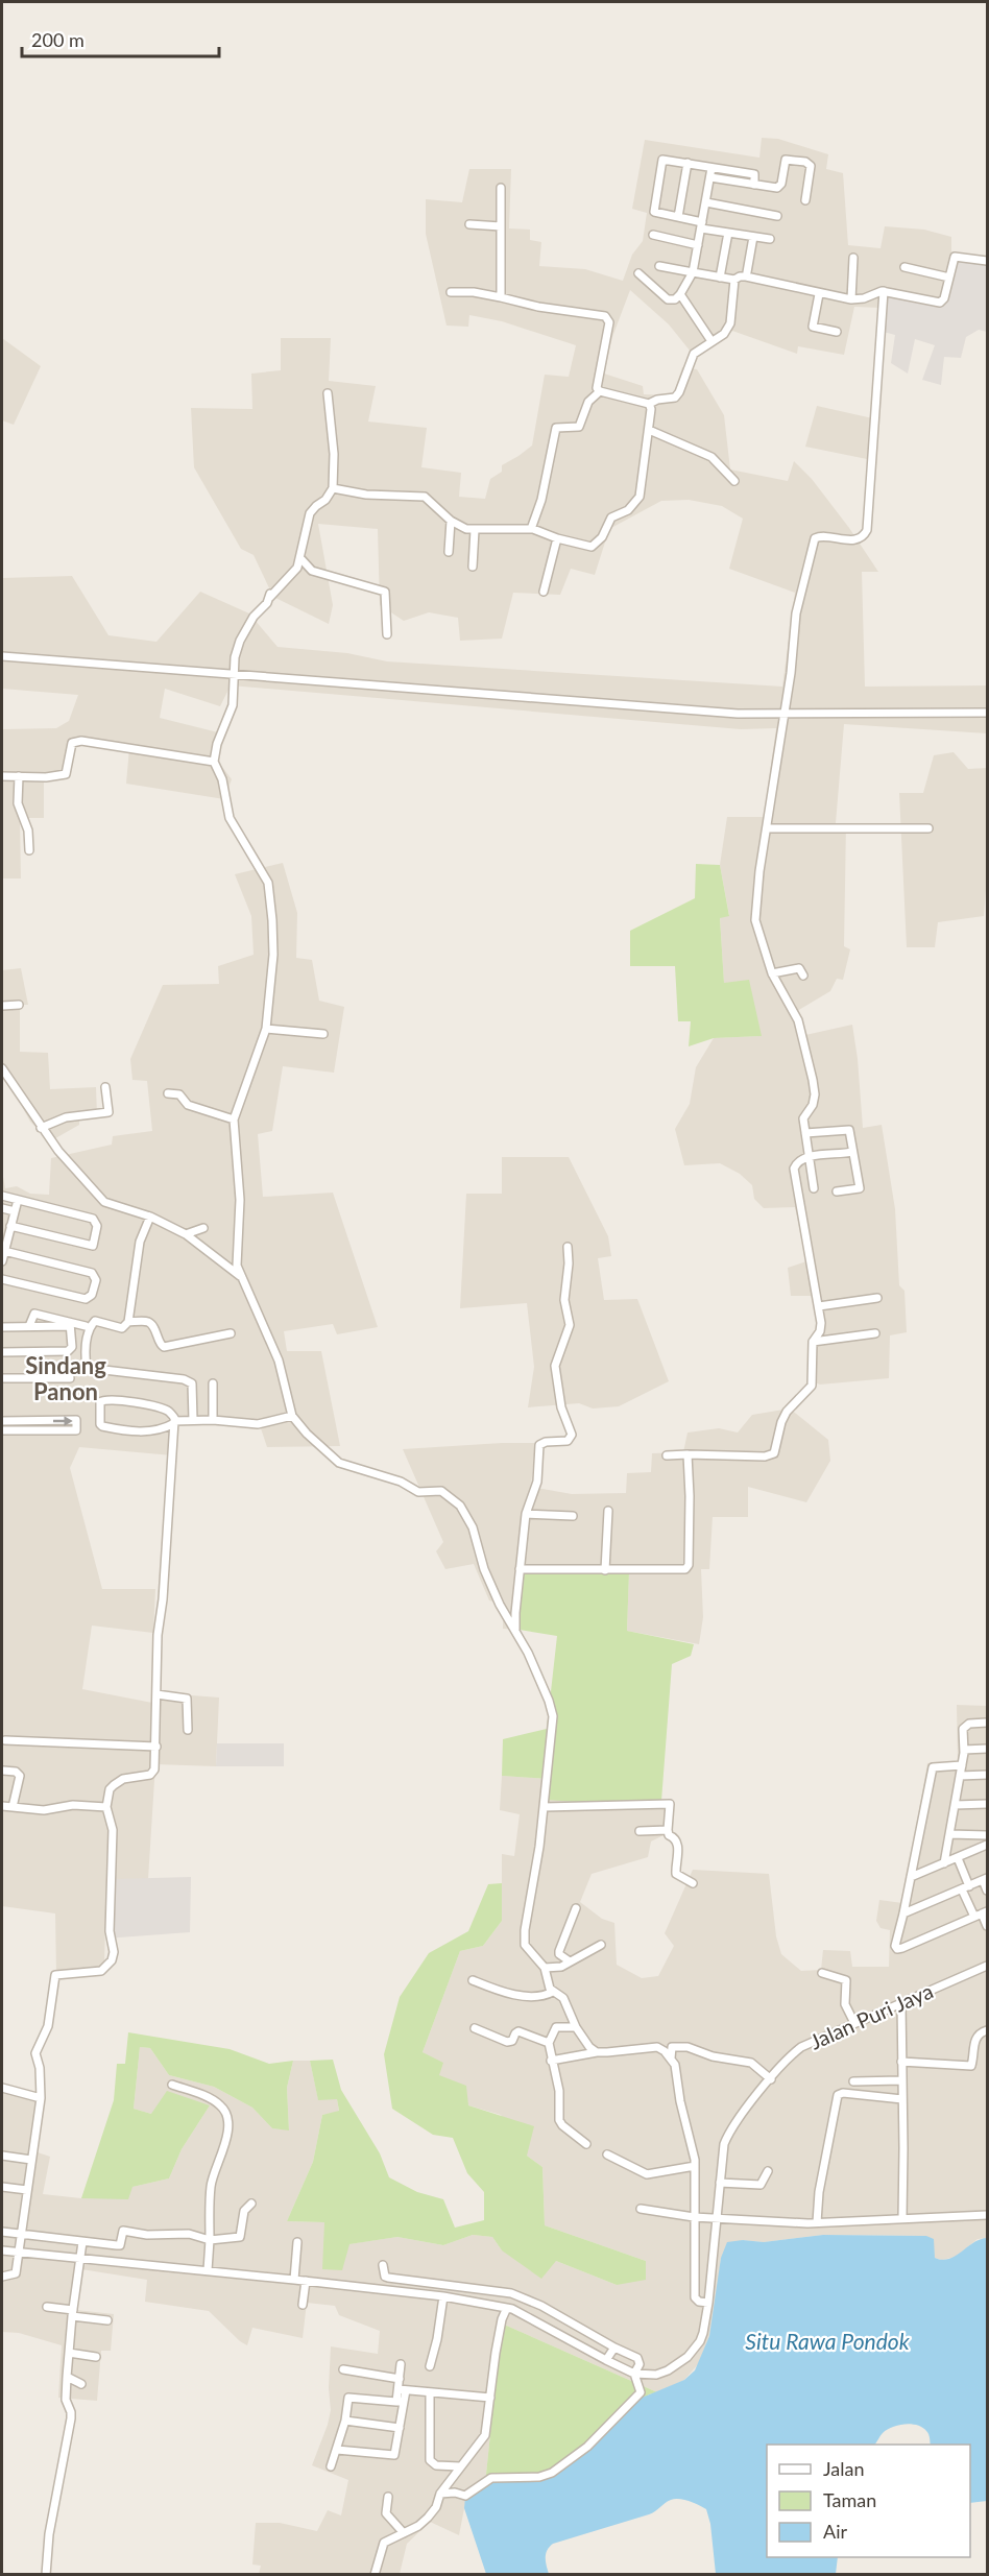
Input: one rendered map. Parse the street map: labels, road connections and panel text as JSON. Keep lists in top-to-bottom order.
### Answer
{
  "streets": {
    "street": ["Jalan Puri Jaya"]
  },
  "districts": ["Sindang Panon"],
  "water": ["Situ Rawa Pondok"],
  "legend": ["Jalan", "Taman", "Air"],
  "scale_bar": "200 m"
}
